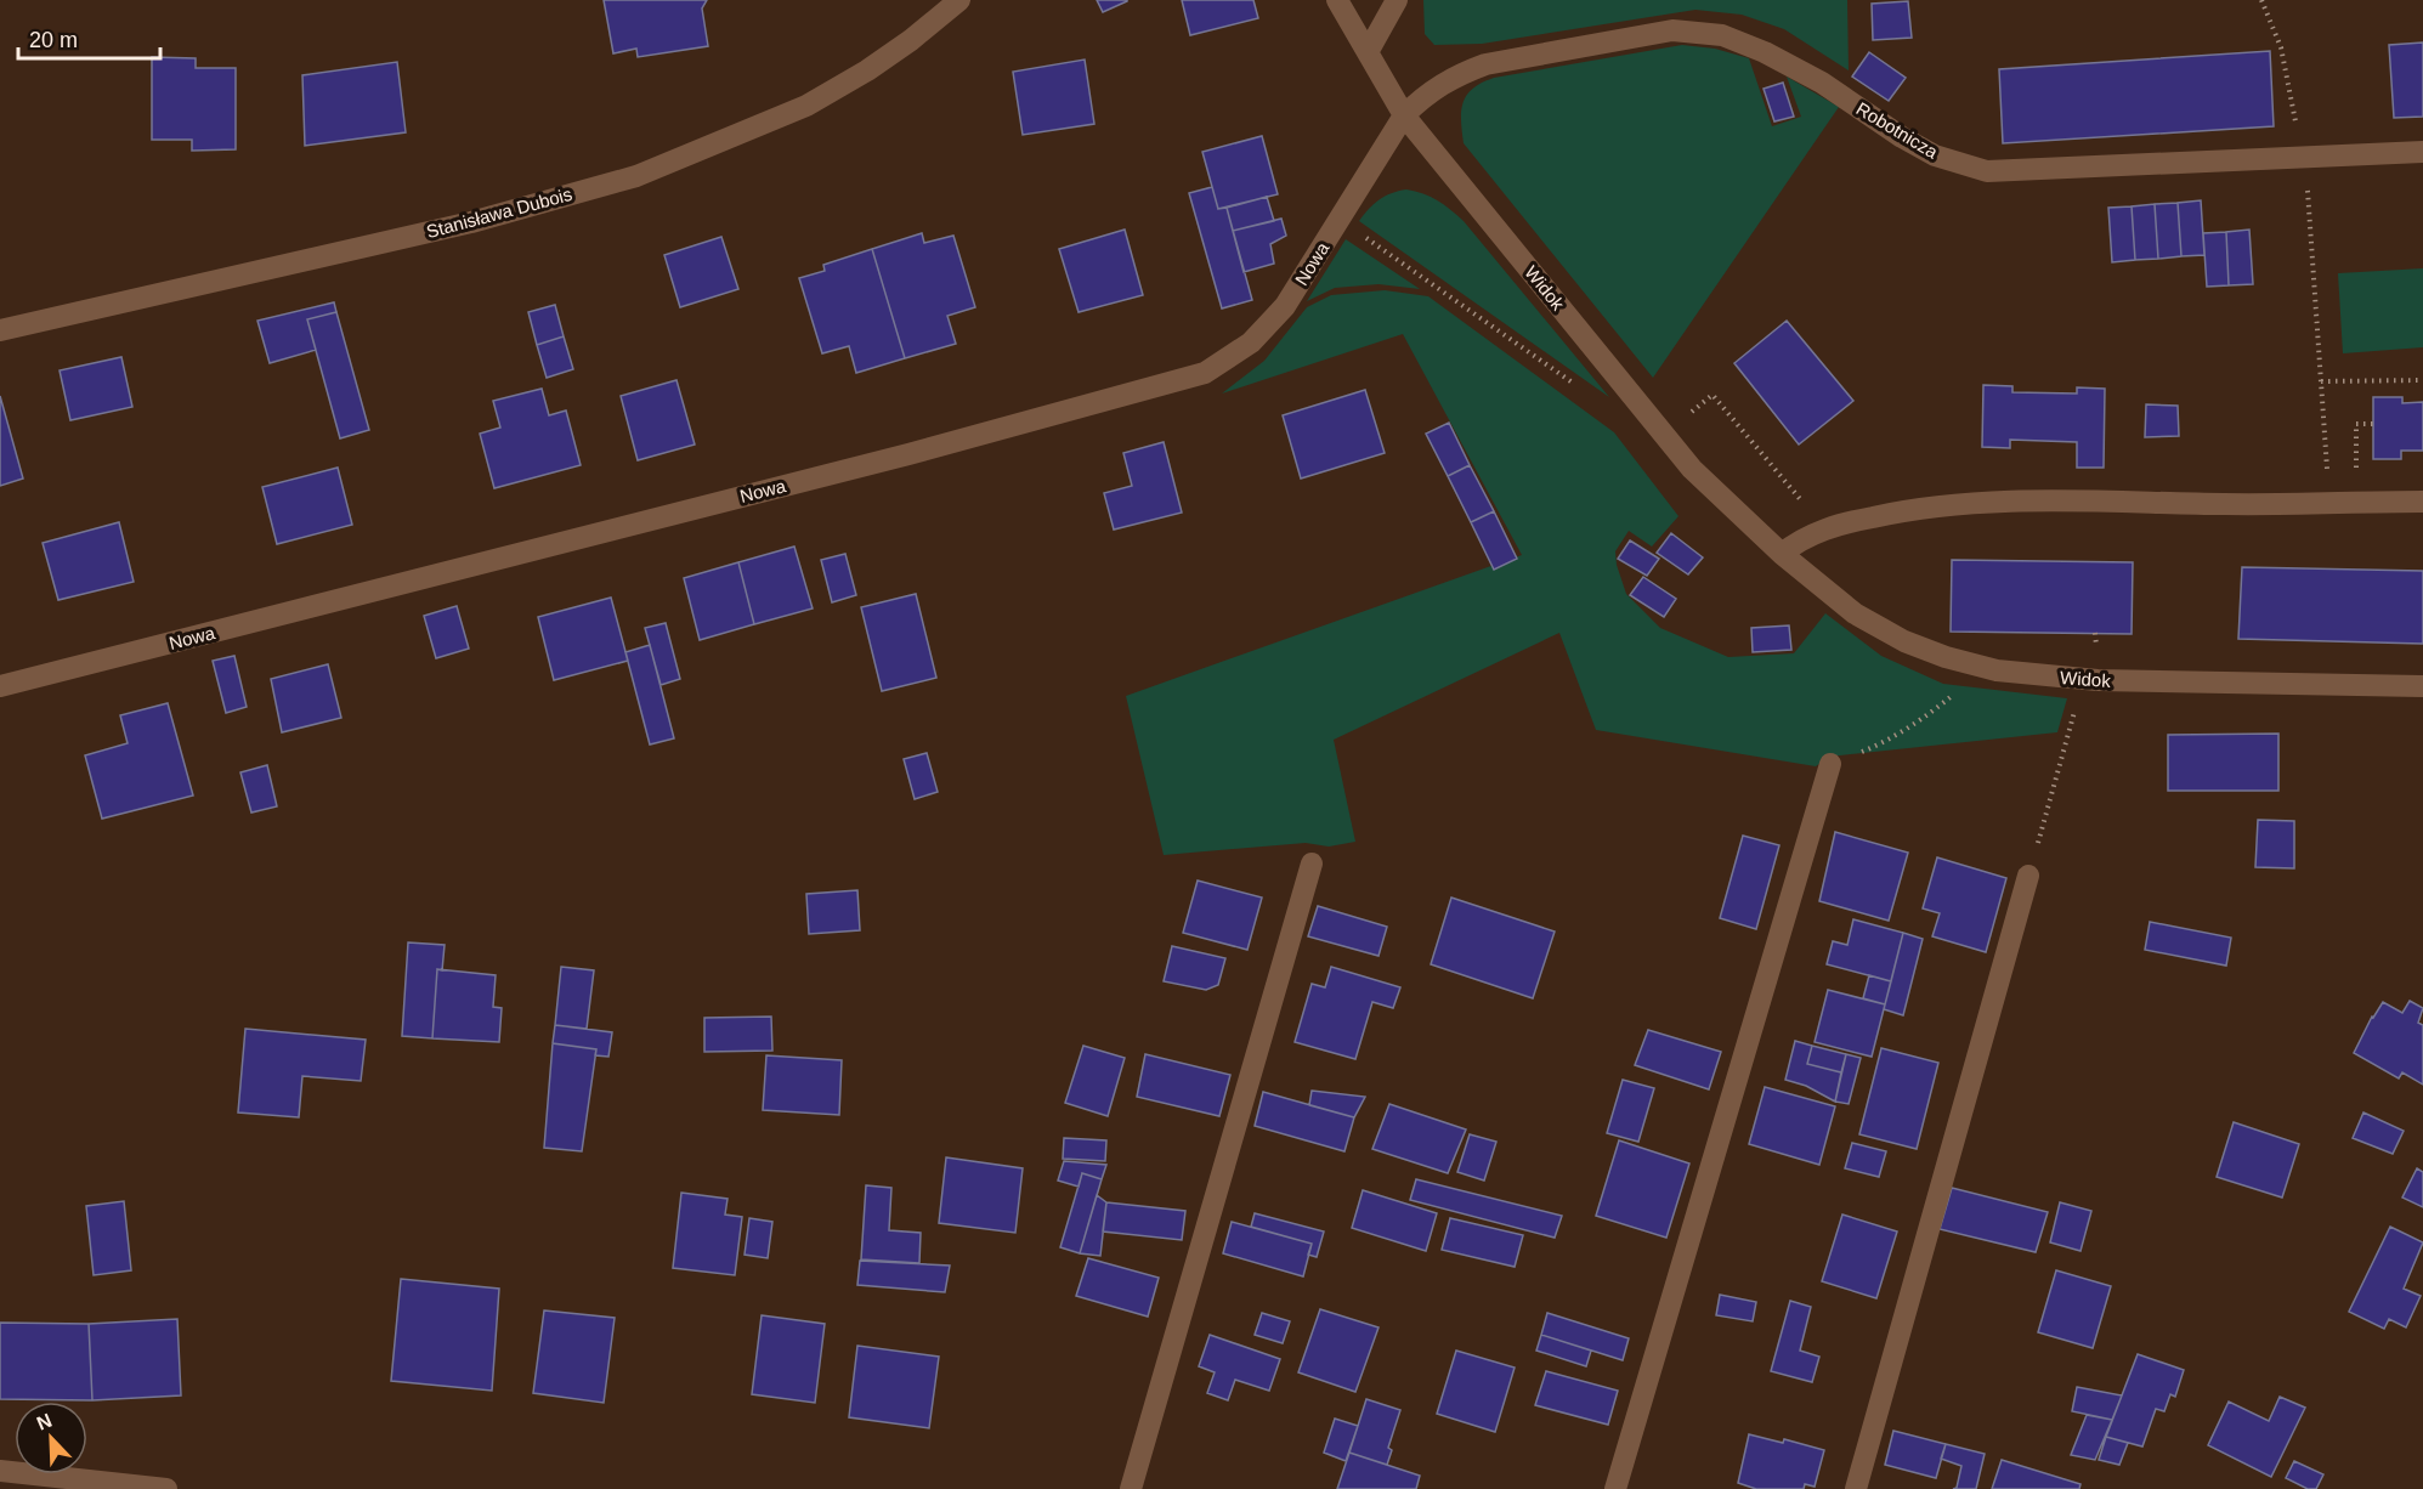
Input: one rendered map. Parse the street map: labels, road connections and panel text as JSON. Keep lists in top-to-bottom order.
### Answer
{
  "streets": {
    "street": [
      "Robotnicza",
      "Stanisława Dubois",
      "Nowa",
      "Widok"
    ]
  },
  "crossings": [
    ["Robotnicza", "Nowa"],
    ["Robotnicza", "Widok"],
    ["Nowa", "Widok"]
  ],
  "scale_bar": "20 m",
  "north": "top left"
}
